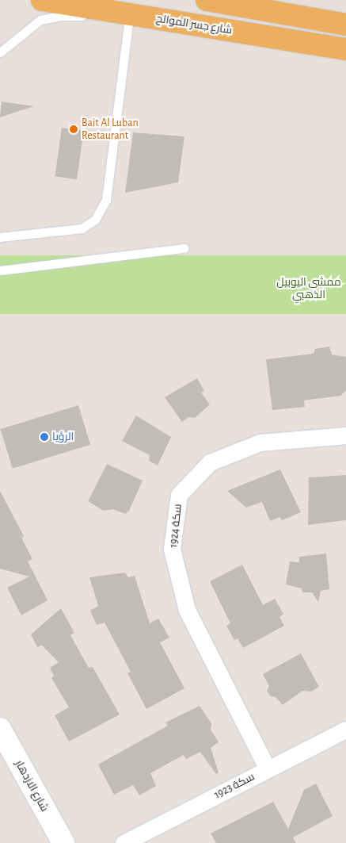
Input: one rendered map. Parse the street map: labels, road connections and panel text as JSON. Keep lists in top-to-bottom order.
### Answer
{
  "streets": {
    "main road": ["شارع جسر الموالح"],
    "street": ["سكة 1924", "شارع الازدهار", "سكة 1923"]
  },
  "crossings": [
    ["سكة 1924", "سكة 1923"]
  ],
  "parks": ["ممشى اليوبيل الذهبي"],
  "places": ["Bait Al Luban Restaurant", "الرؤيا"]
}
